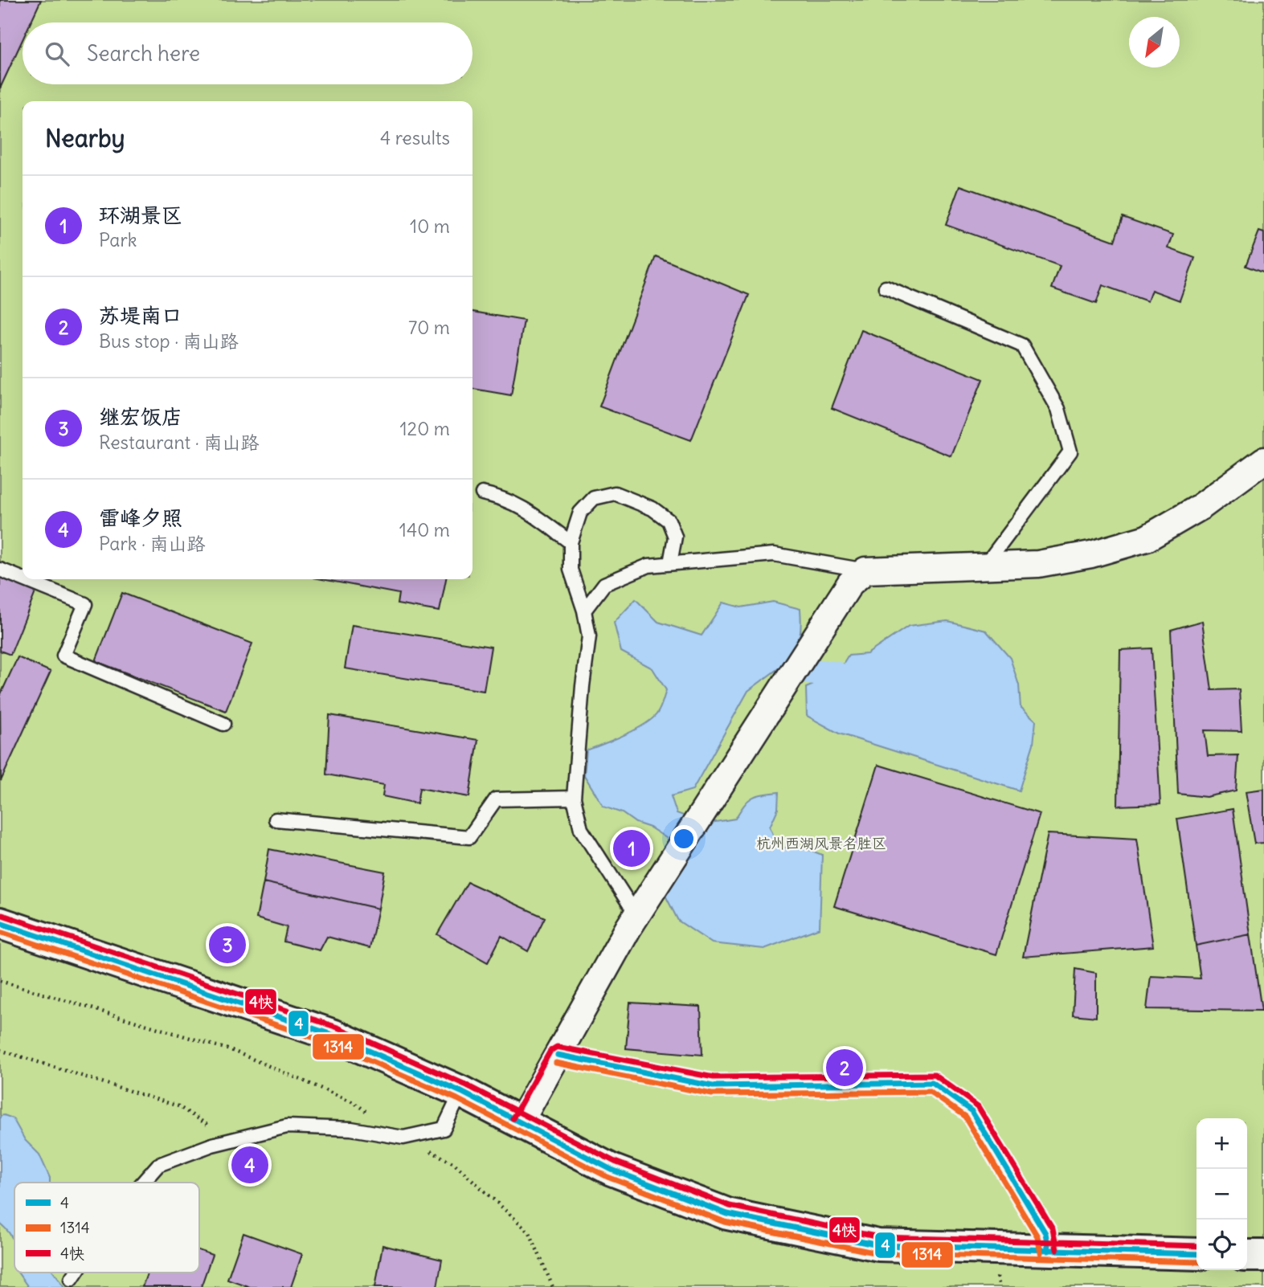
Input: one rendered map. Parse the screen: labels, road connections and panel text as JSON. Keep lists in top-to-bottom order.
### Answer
{
  "parks": ["杭州西湖风景名胜区"],
  "lines": ["transit line 4快", "transit line 4", "transit line 1314"],
  "legend": ["4", "1314", "4快"],
  "north": "bottom left",
  "page": {
    "search": "Search here",
    "heading": ["Nearby", "4 results"],
    "list": [
      {
        "mark": "1",
        "name": "环湖景区",
        "note": "Park",
        "value": "10 m"
      },
      {
        "mark": "2",
        "name": "苏堤南口",
        "note": "Bus stop · 南山路",
        "value": "70 m"
      },
      {
        "mark": "3",
        "name": "继宏饭店",
        "note": "Restaurant · 南山路",
        "value": "120 m"
      },
      {
        "mark": "4",
        "name": "雷峰夕照",
        "note": "Park · 南山路",
        "value": "140 m"
      }
    ],
    "pins": [
      "1",
      "3",
      "2",
      "4"
    ],
    "map_buttons": ["+", "−"]
  }
}
